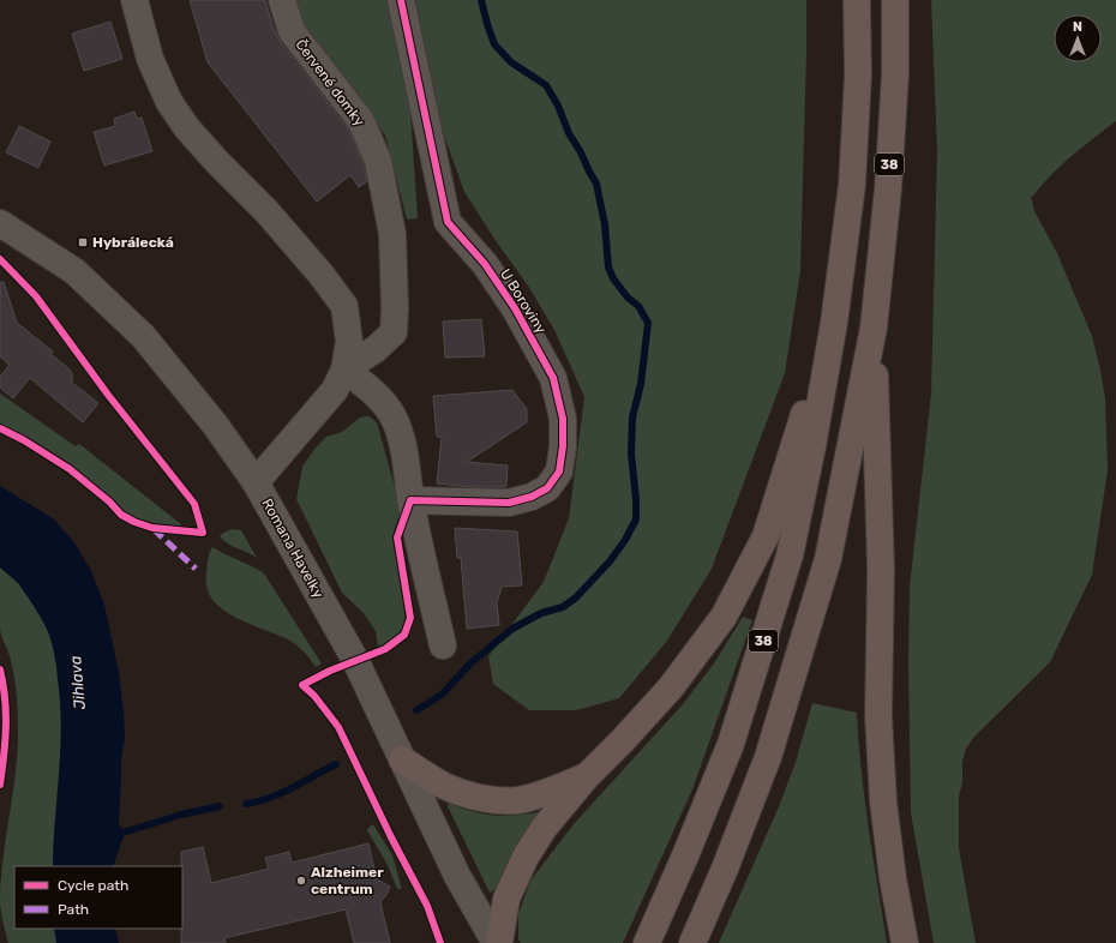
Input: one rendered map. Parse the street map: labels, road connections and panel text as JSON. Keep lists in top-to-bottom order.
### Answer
{
  "streets": {
    "highway": ["38"],
    "street": ["Červené domky", "U Boroviny", "Romana Havelky"]
  },
  "water": ["Jihlava"],
  "places": {
    "transit": ["Hybrálecká"],
    "other": ["Alzheimer centrum"]
  },
  "legend": ["Cycle path", "Path"],
  "north": "top"
}
